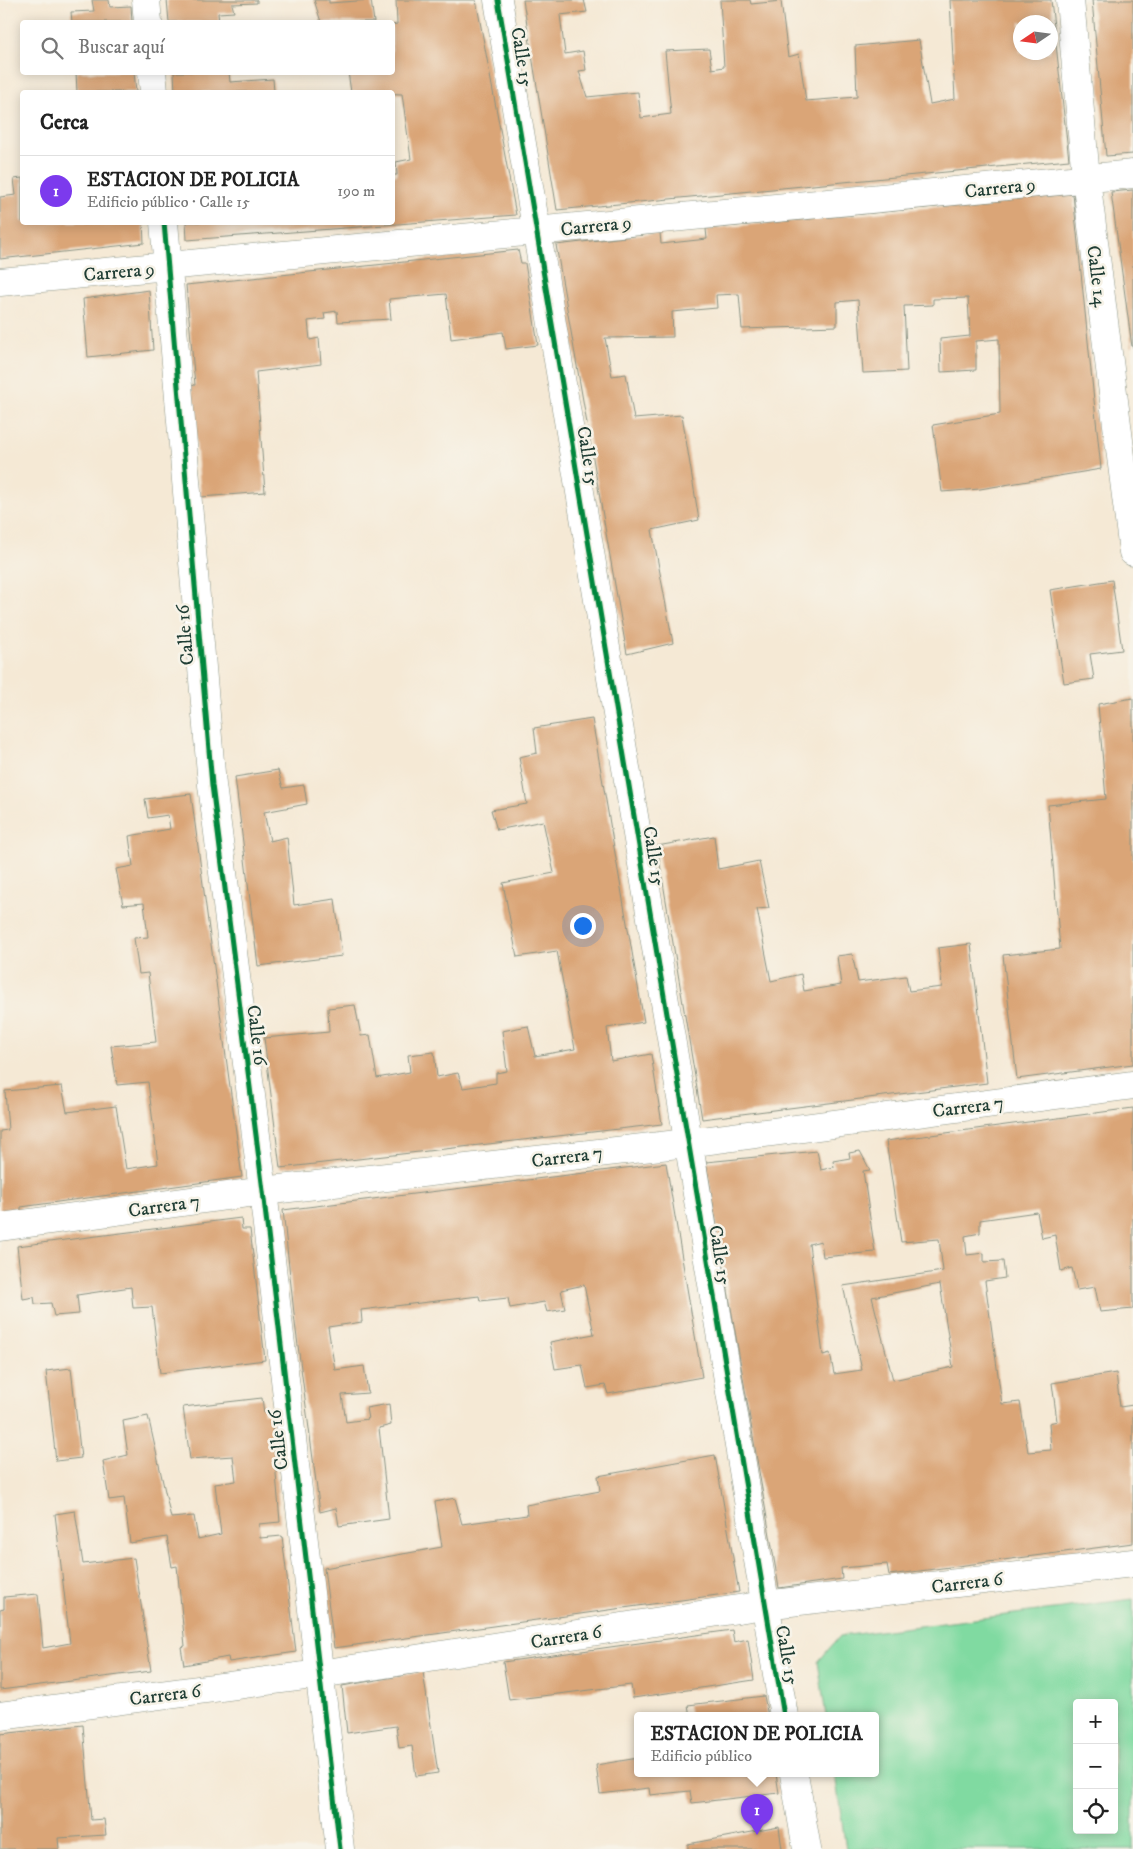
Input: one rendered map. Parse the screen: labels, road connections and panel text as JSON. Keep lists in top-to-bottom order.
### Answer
{
  "streets": {
    "street": [
      "Calle 15",
      "Carrera 9",
      "Calle 14",
      "Calle 16",
      "Carrera 7",
      "Carrera 6"
    ]
  },
  "crossings": [
    ["Calle 15", "Carrera 9"],
    ["Calle 15", "Carrera 7"],
    ["Calle 15", "Carrera 6"],
    ["Carrera 9", "Calle 14"],
    ["Carrera 9", "Calle 16"],
    ["Calle 16", "Carrera 7"],
    ["Calle 16", "Carrera 6"]
  ],
  "north": "left",
  "page": {
    "search": "Buscar aquí",
    "heading": "Cerca",
    "list": [
      {
        "mark": "1",
        "name": "ESTACION DE POLICIA",
        "note": "Edificio público · Calle 15",
        "value": "190 m"
      }
    ],
    "map_buttons": ["+", "−"],
    "popup": ["ESTACION DE POLICIA", "Edificio público"],
    "pins": "1"
  }
}
